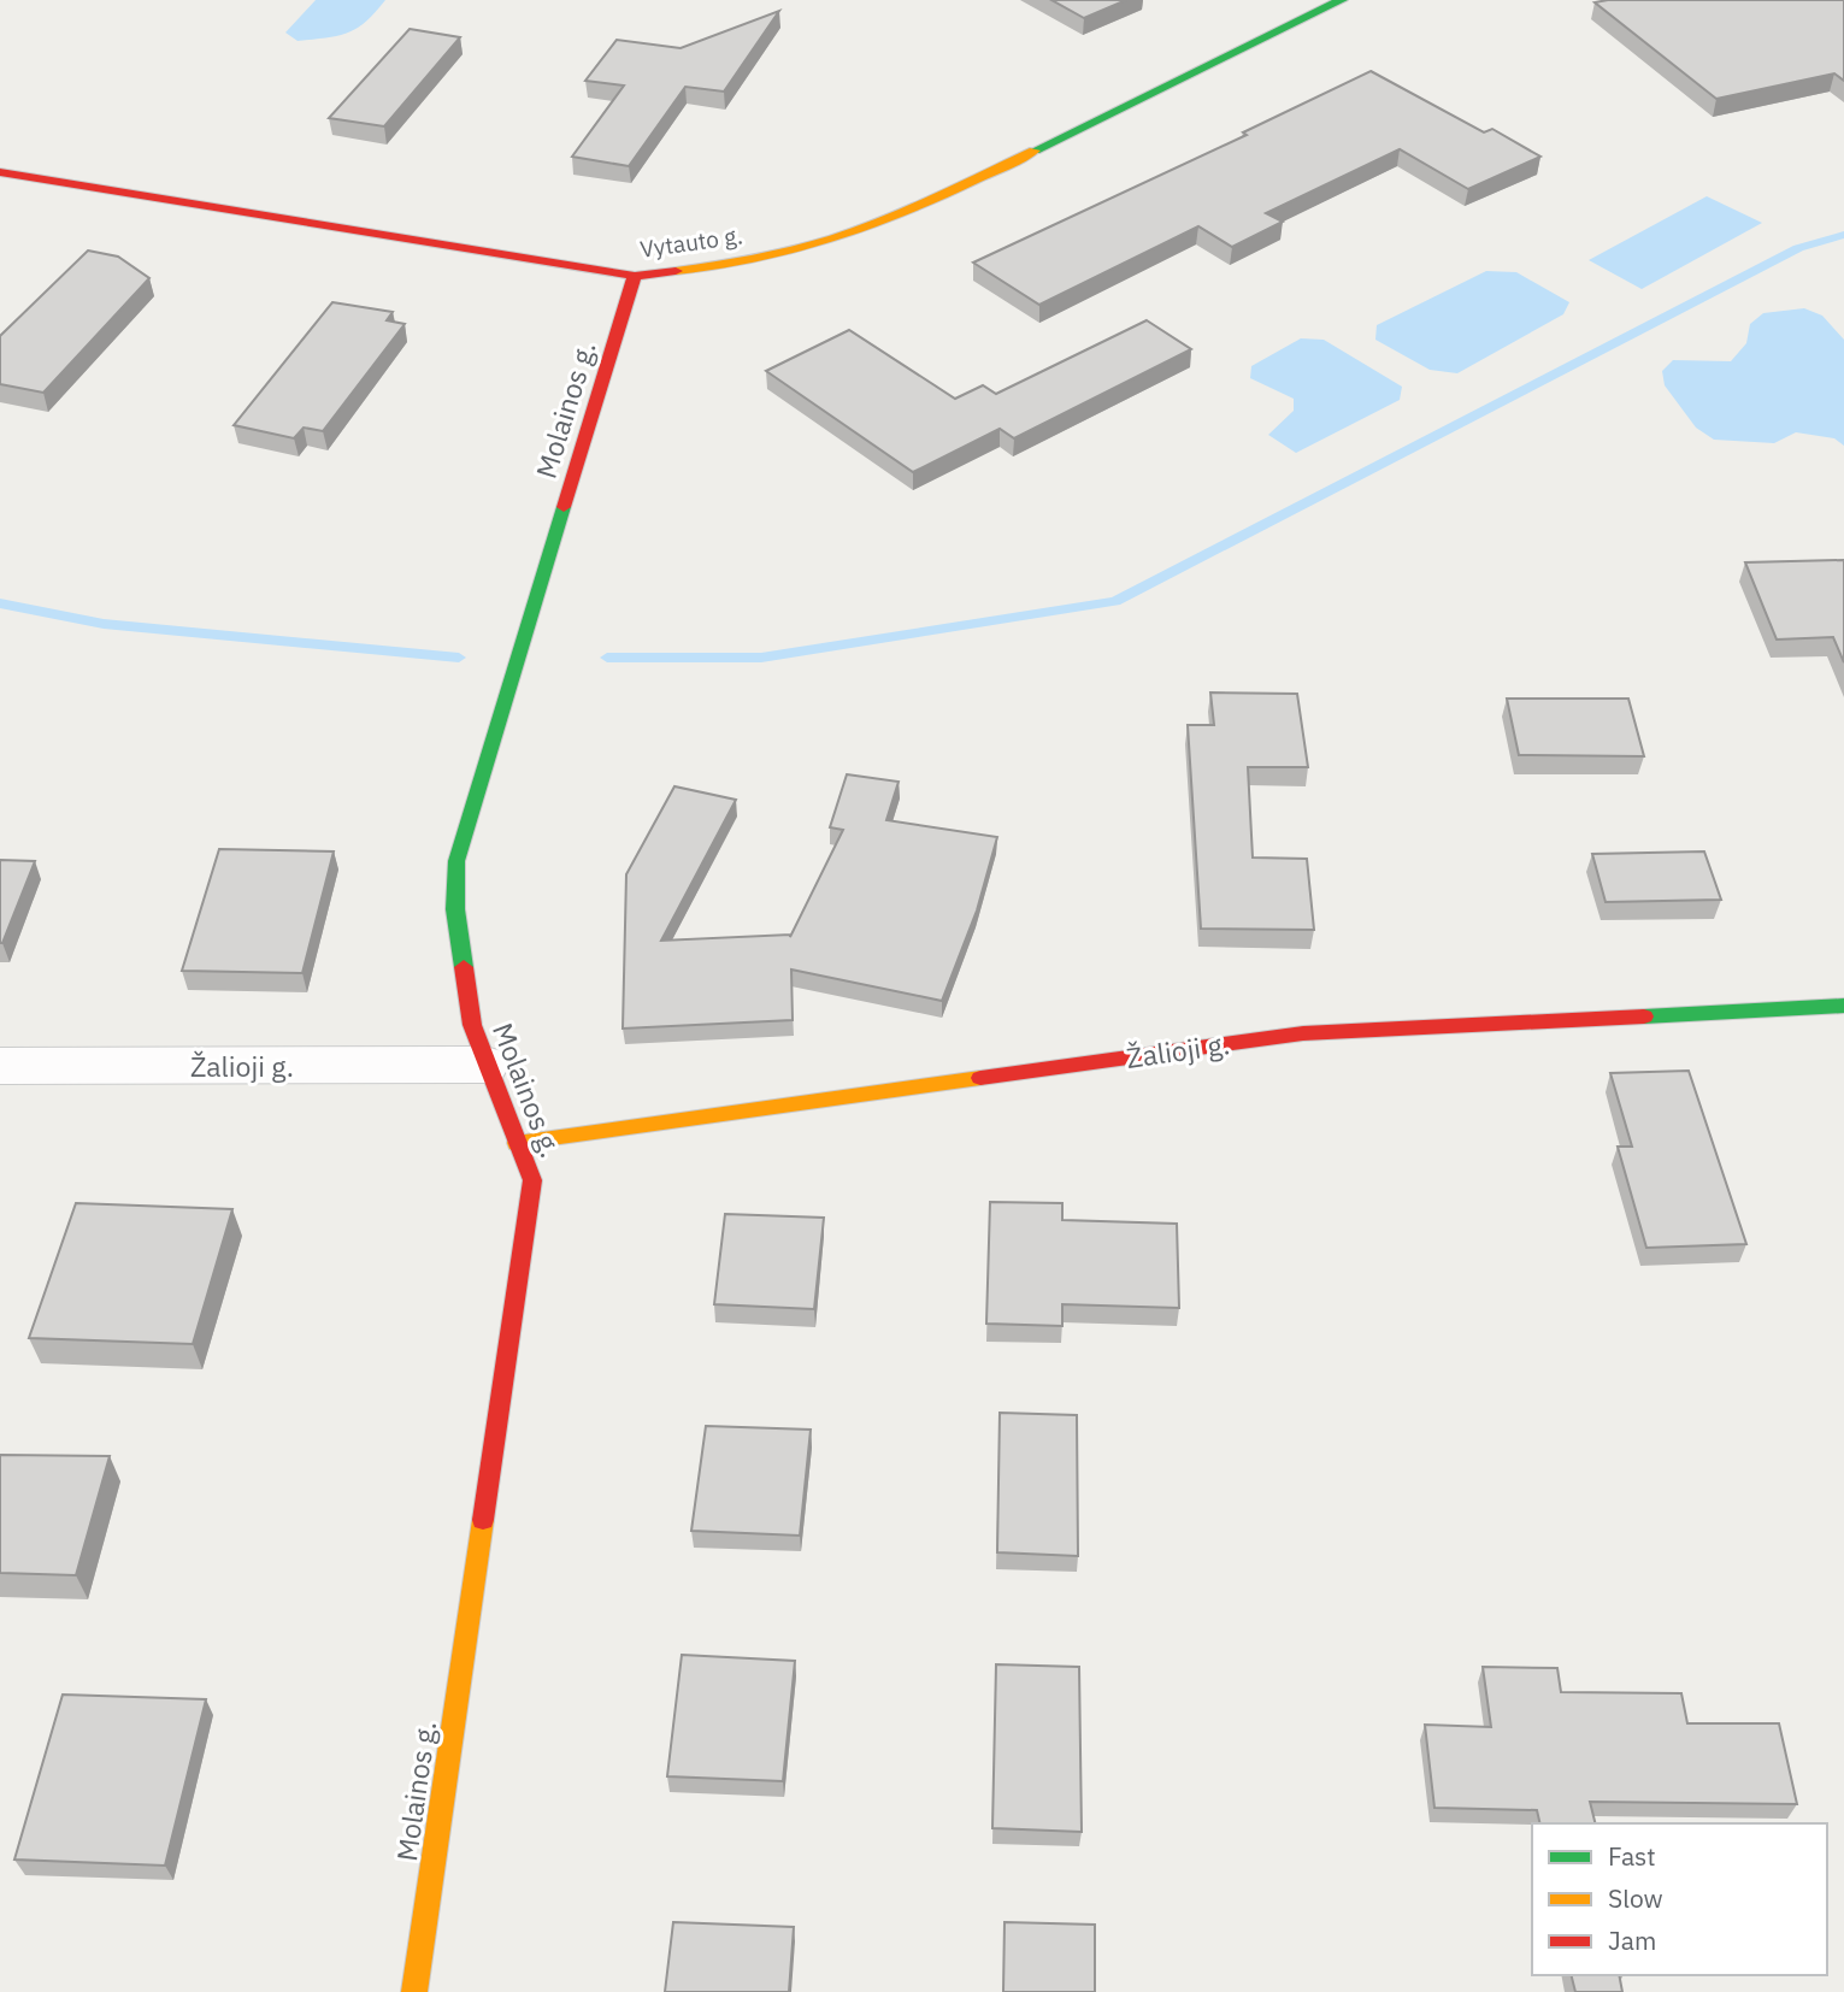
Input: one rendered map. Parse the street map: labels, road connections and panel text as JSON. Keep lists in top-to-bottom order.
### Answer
{
  "streets": {
    "street": ["Vytauto g.", "Molainos g.", "Žalioji g."]
  },
  "crossings": [
    ["Vytauto g.", "Molainos g."],
    ["Molainos g.", "Žalioji g."]
  ],
  "legend": ["Fast", "Slow", "Jam"]
}
